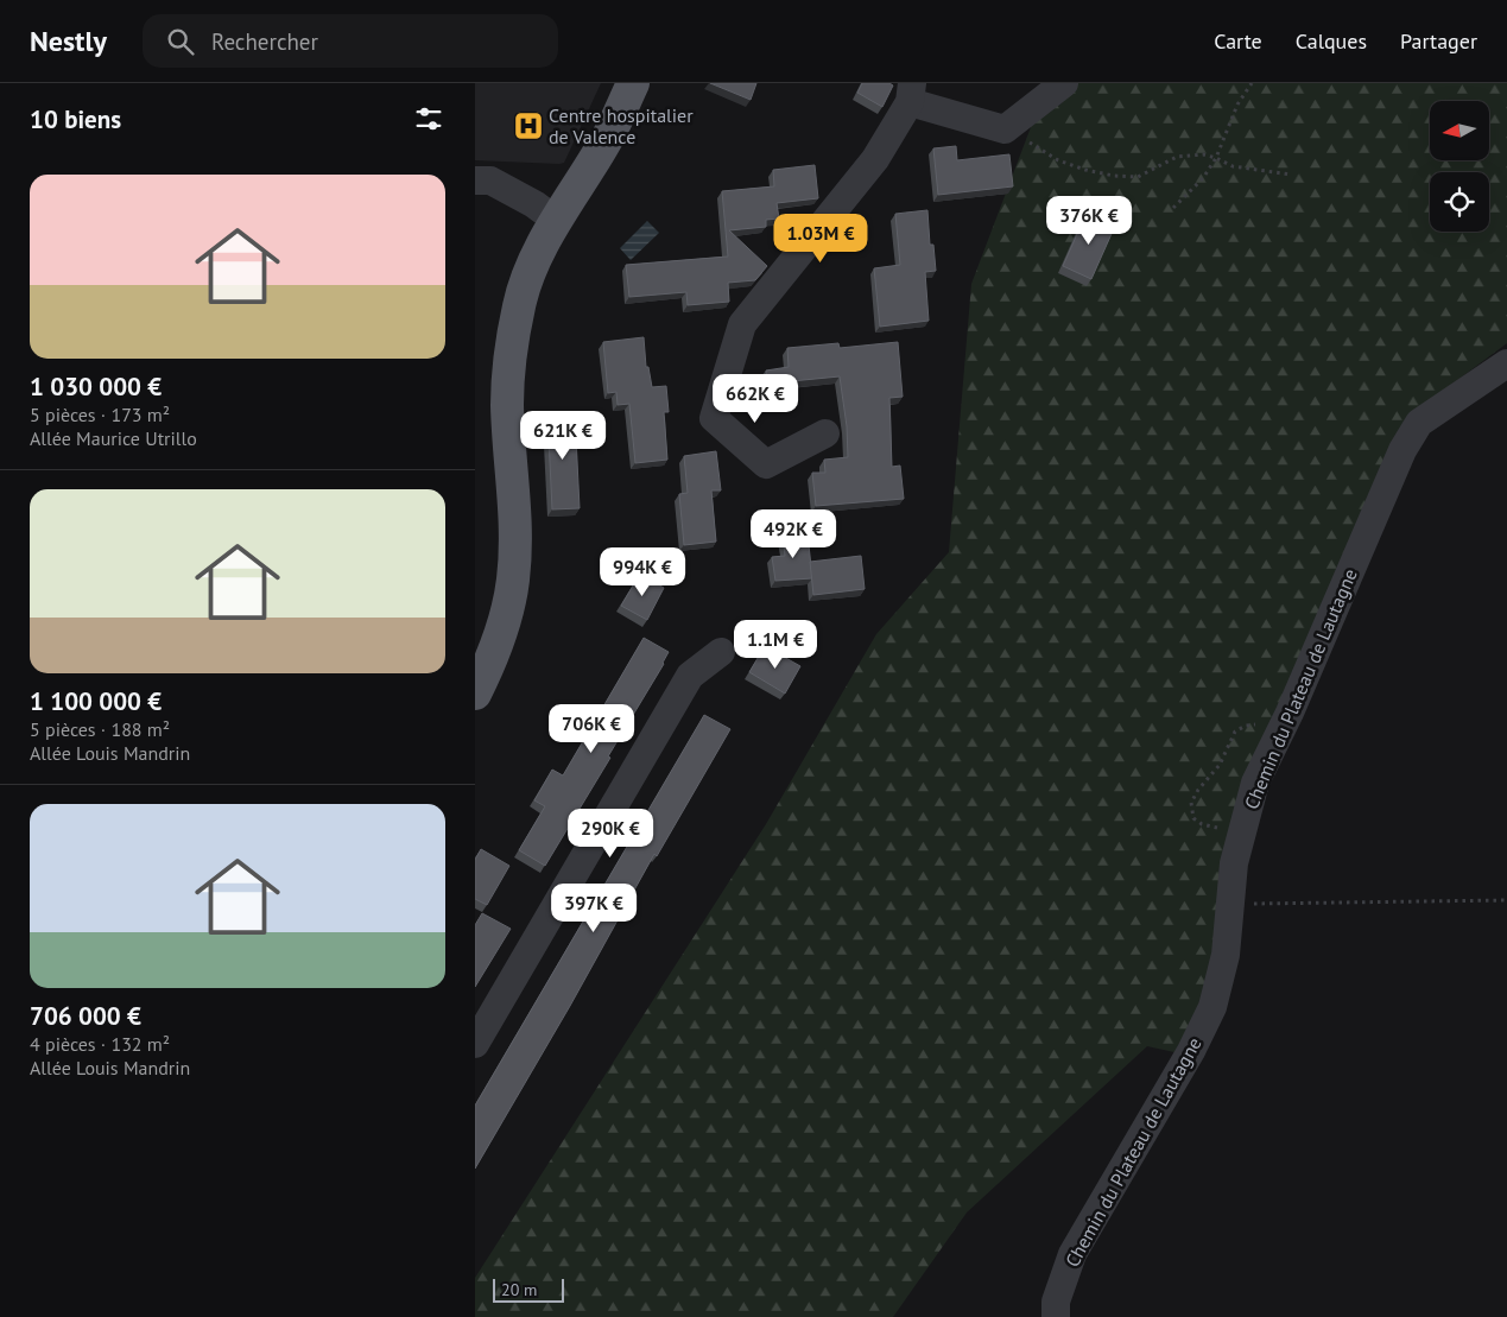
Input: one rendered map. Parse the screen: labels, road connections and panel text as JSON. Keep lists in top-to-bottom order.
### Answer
{
  "streets": {
    "street": ["Chemin du Plateau de Lautagne"]
  },
  "places": {
    "hospital": ["Centre hospitalier de Valence"]
  },
  "scale_bar": "20 m",
  "north": "left",
  "page": {
    "header": "Nestly",
    "search": "Rechercher",
    "nav": ["Carte", "Calques", "Partager"],
    "heading": "10 biens",
    "list": [
      {
        "name": "1 030 000 €",
        "note": "5 pièces · 173 m² · Allée Maurice Utrillo"
      },
      {
        "name": "1 100 000 €",
        "note": "5 pièces · 188 m² · Allée Louis Mandrin"
      },
      {
        "name": "706 000 €",
        "note": "4 pièces · 132 m² · Allée Louis Mandrin"
      }
    ],
    "price": [
      "376K €",
      "1.03M €",
      "662K €",
      "621K €",
      "492K €",
      "994K €",
      "1.1M €",
      "706K €",
      "290K €",
      "397K €"
    ],
    "scale": "20 m"
  }
}
